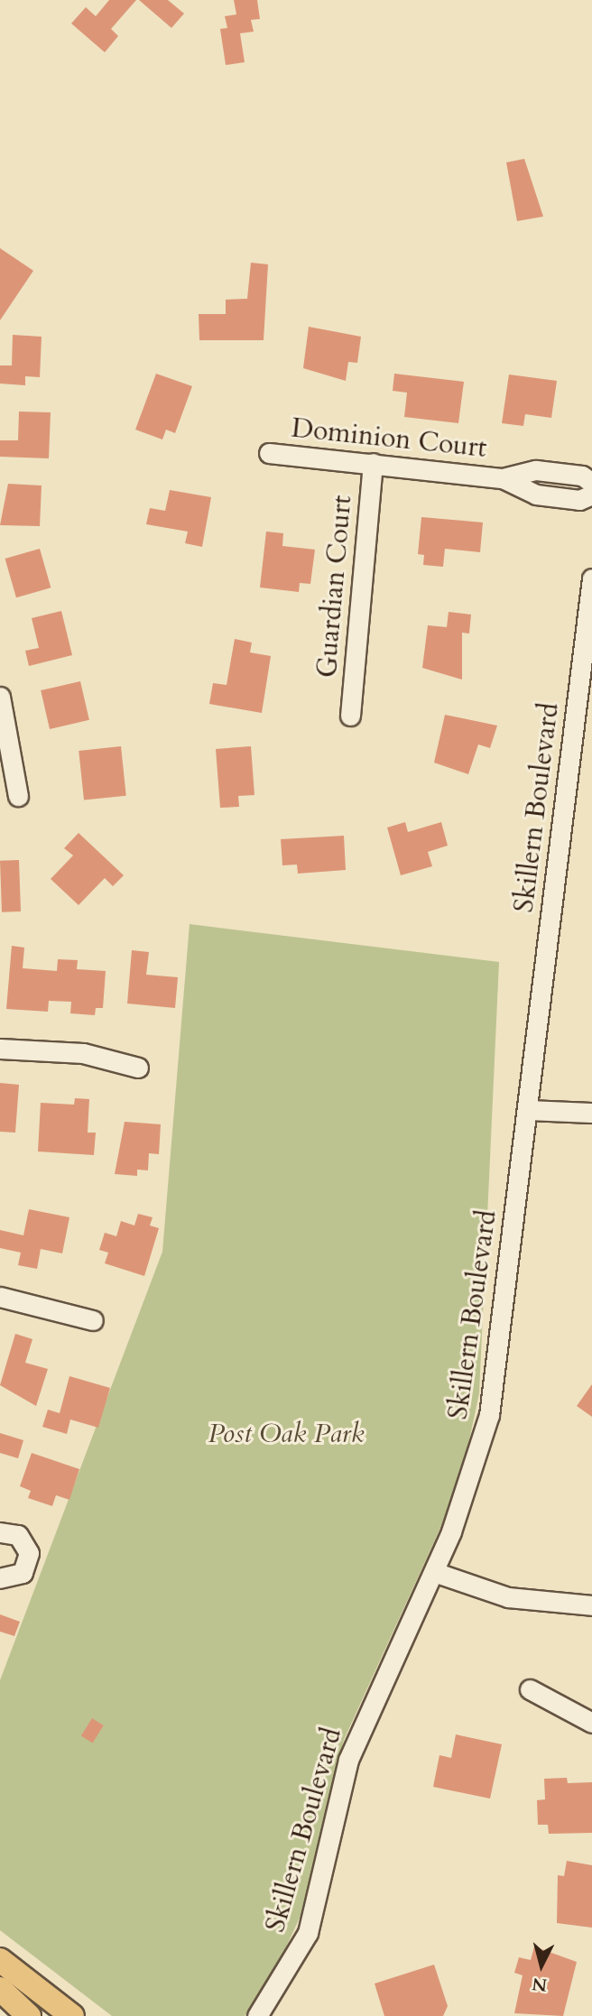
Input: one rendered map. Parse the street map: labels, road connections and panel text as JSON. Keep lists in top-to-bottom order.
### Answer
{
  "streets": {
    "street": ["Dominion Court", "Guardian Court", "Skillern Boulevard"]
  },
  "crossings": [
    ["Dominion Court", "Guardian Court"]
  ],
  "parks": ["Post Oak Park"],
  "north": "bottom"
}
